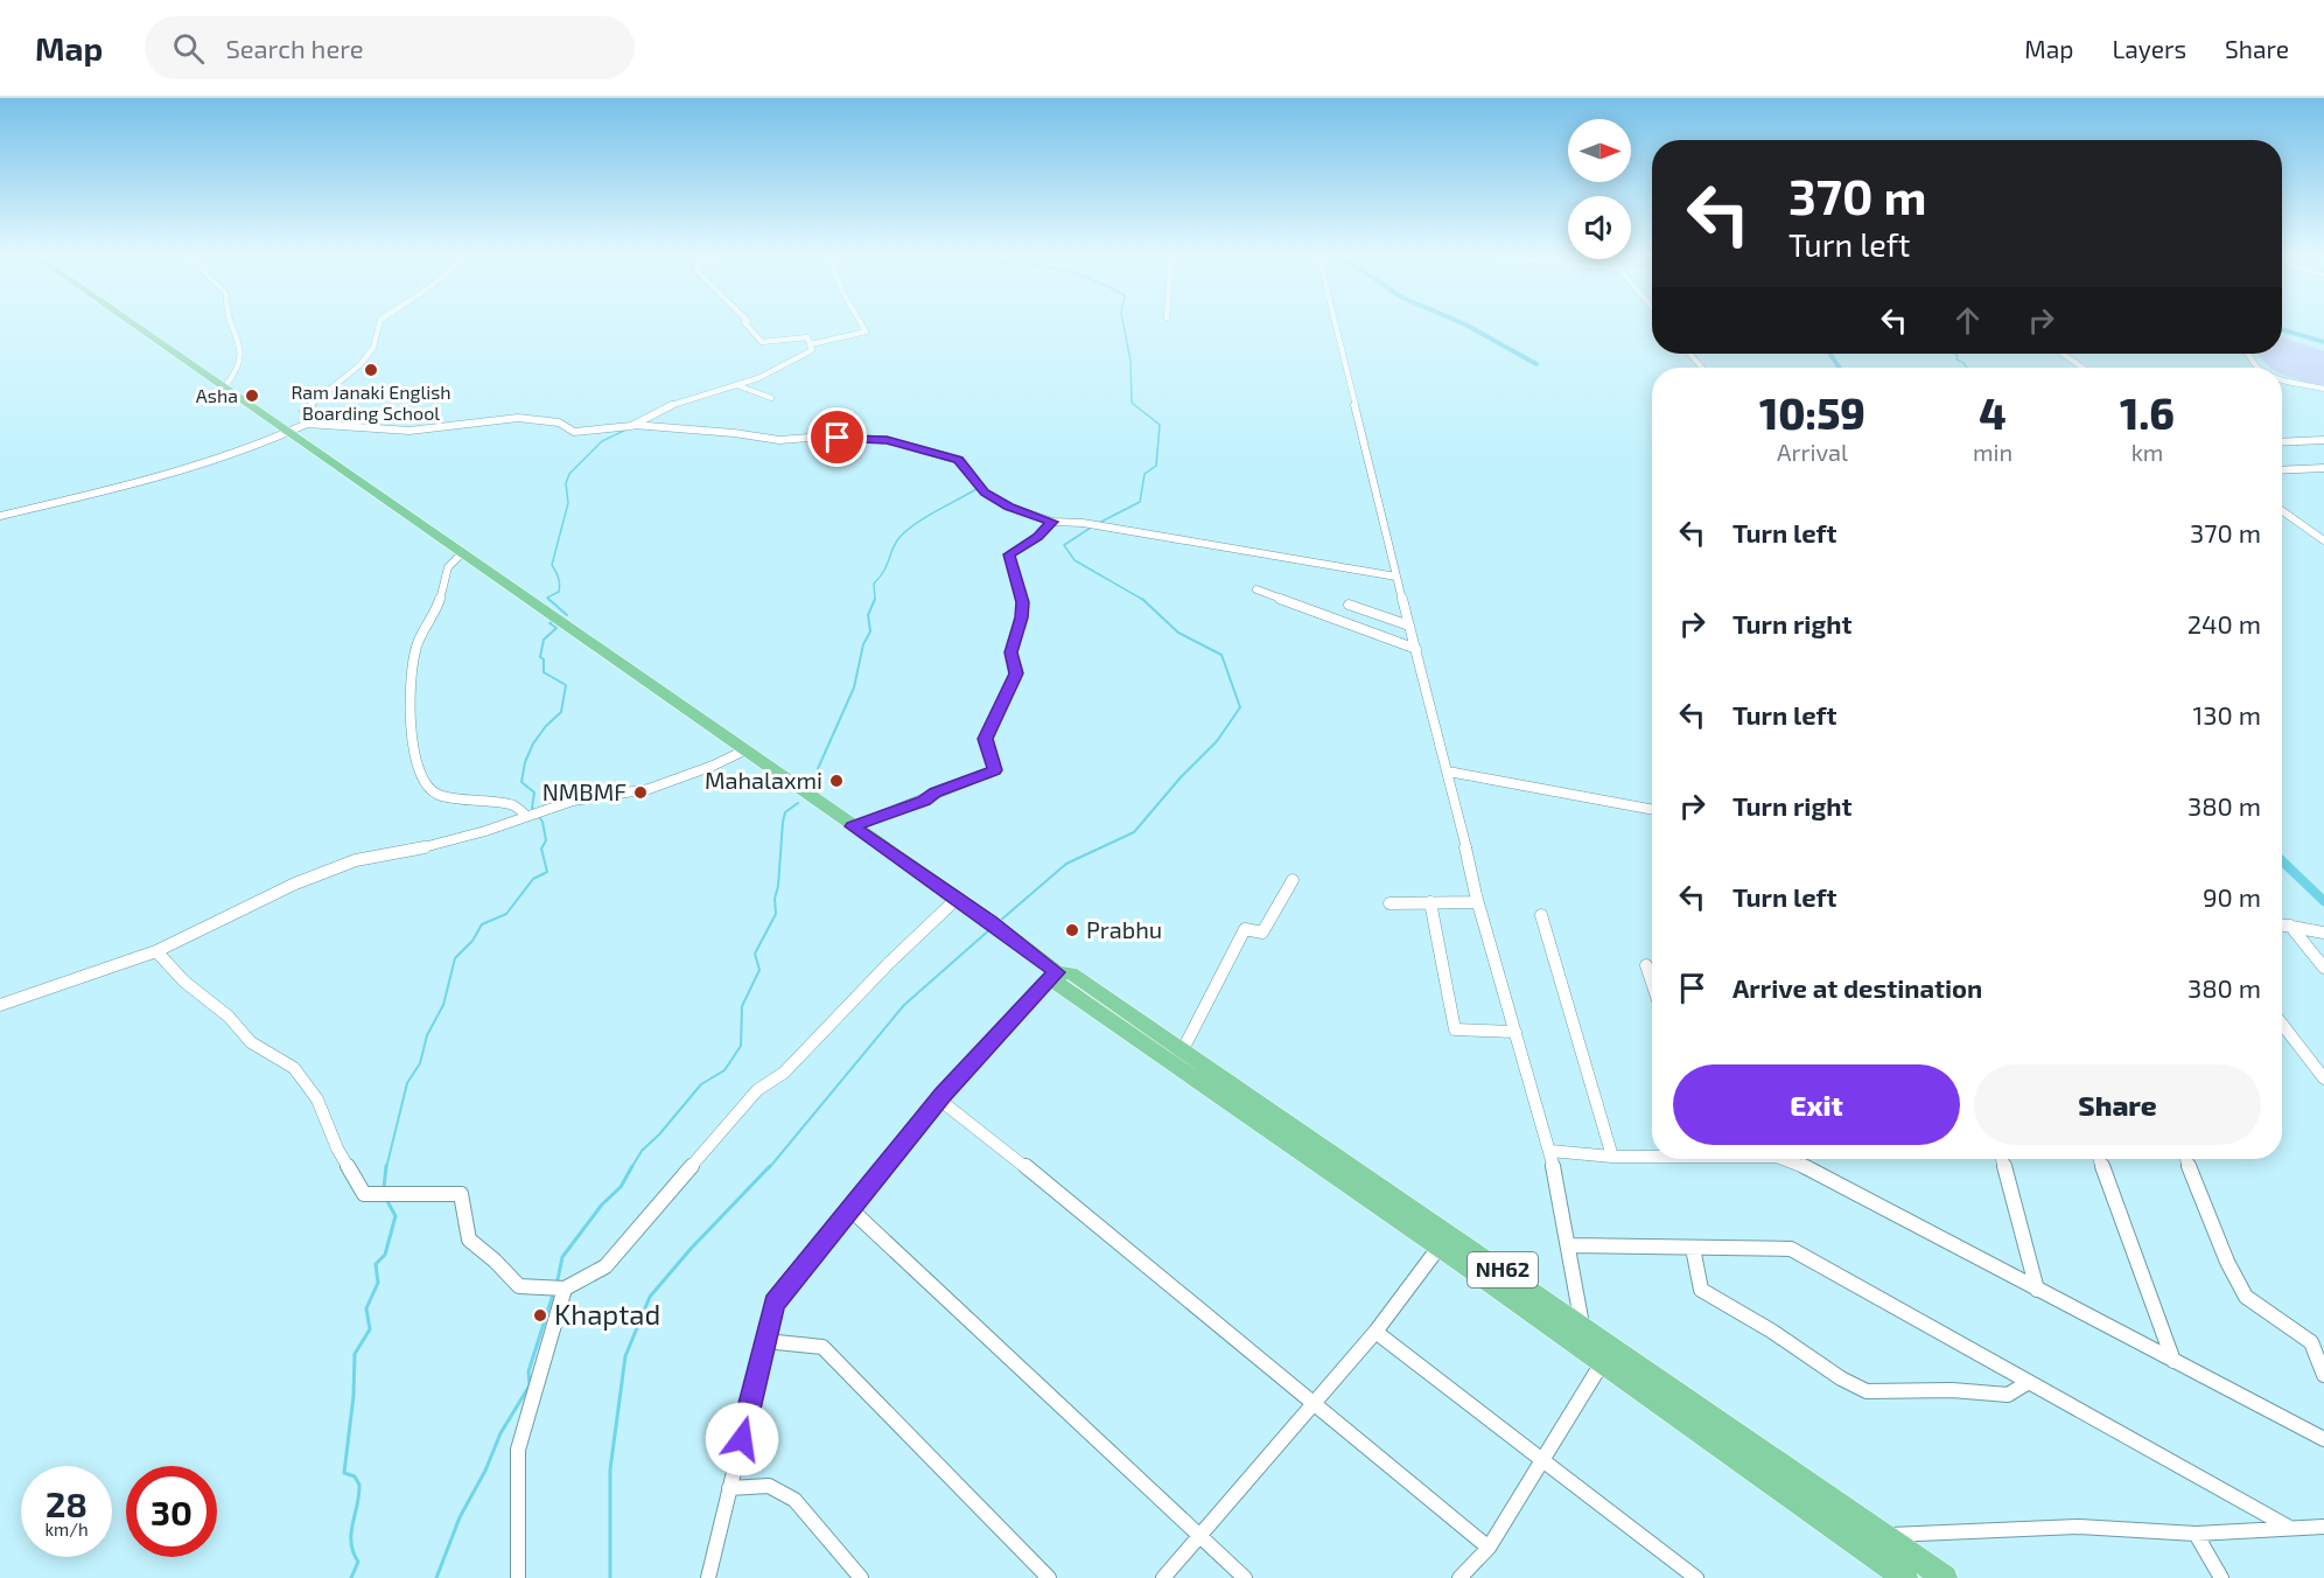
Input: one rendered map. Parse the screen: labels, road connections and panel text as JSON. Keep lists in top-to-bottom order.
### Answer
{
  "streets": {
    "main road": ["NH62"]
  },
  "places": [
    "Ram Janaki English Boarding School",
    "Asha",
    "Mahalaxmi",
    "NMBMF",
    "Prabhu",
    "Khaptad"
  ],
  "north": "right",
  "page": {
    "header": "Map",
    "search": "Search here",
    "nav": ["Map", "Layers", "Share"],
    "turn": ["370 m", "Turn left"],
    "eta": [
      "10:59",
      "Arrival",
      "4",
      "min",
      "1.6",
      "km"
    ],
    "list": [
      {
        "name": "Turn left",
        "value": "370 m"
      },
      {
        "name": "Turn right",
        "value": "240 m"
      },
      {
        "name": "Turn left",
        "value": "130 m"
      },
      {
        "name": "Turn right",
        "value": "380 m"
      },
      {
        "name": "Turn left",
        "value": "90 m"
      },
      {
        "name": "Arrive at destination",
        "value": "380 m"
      }
    ],
    "buttons": ["Exit", "Share"],
    "speed": "28 km/h",
    "limit": "30"
  }
}
